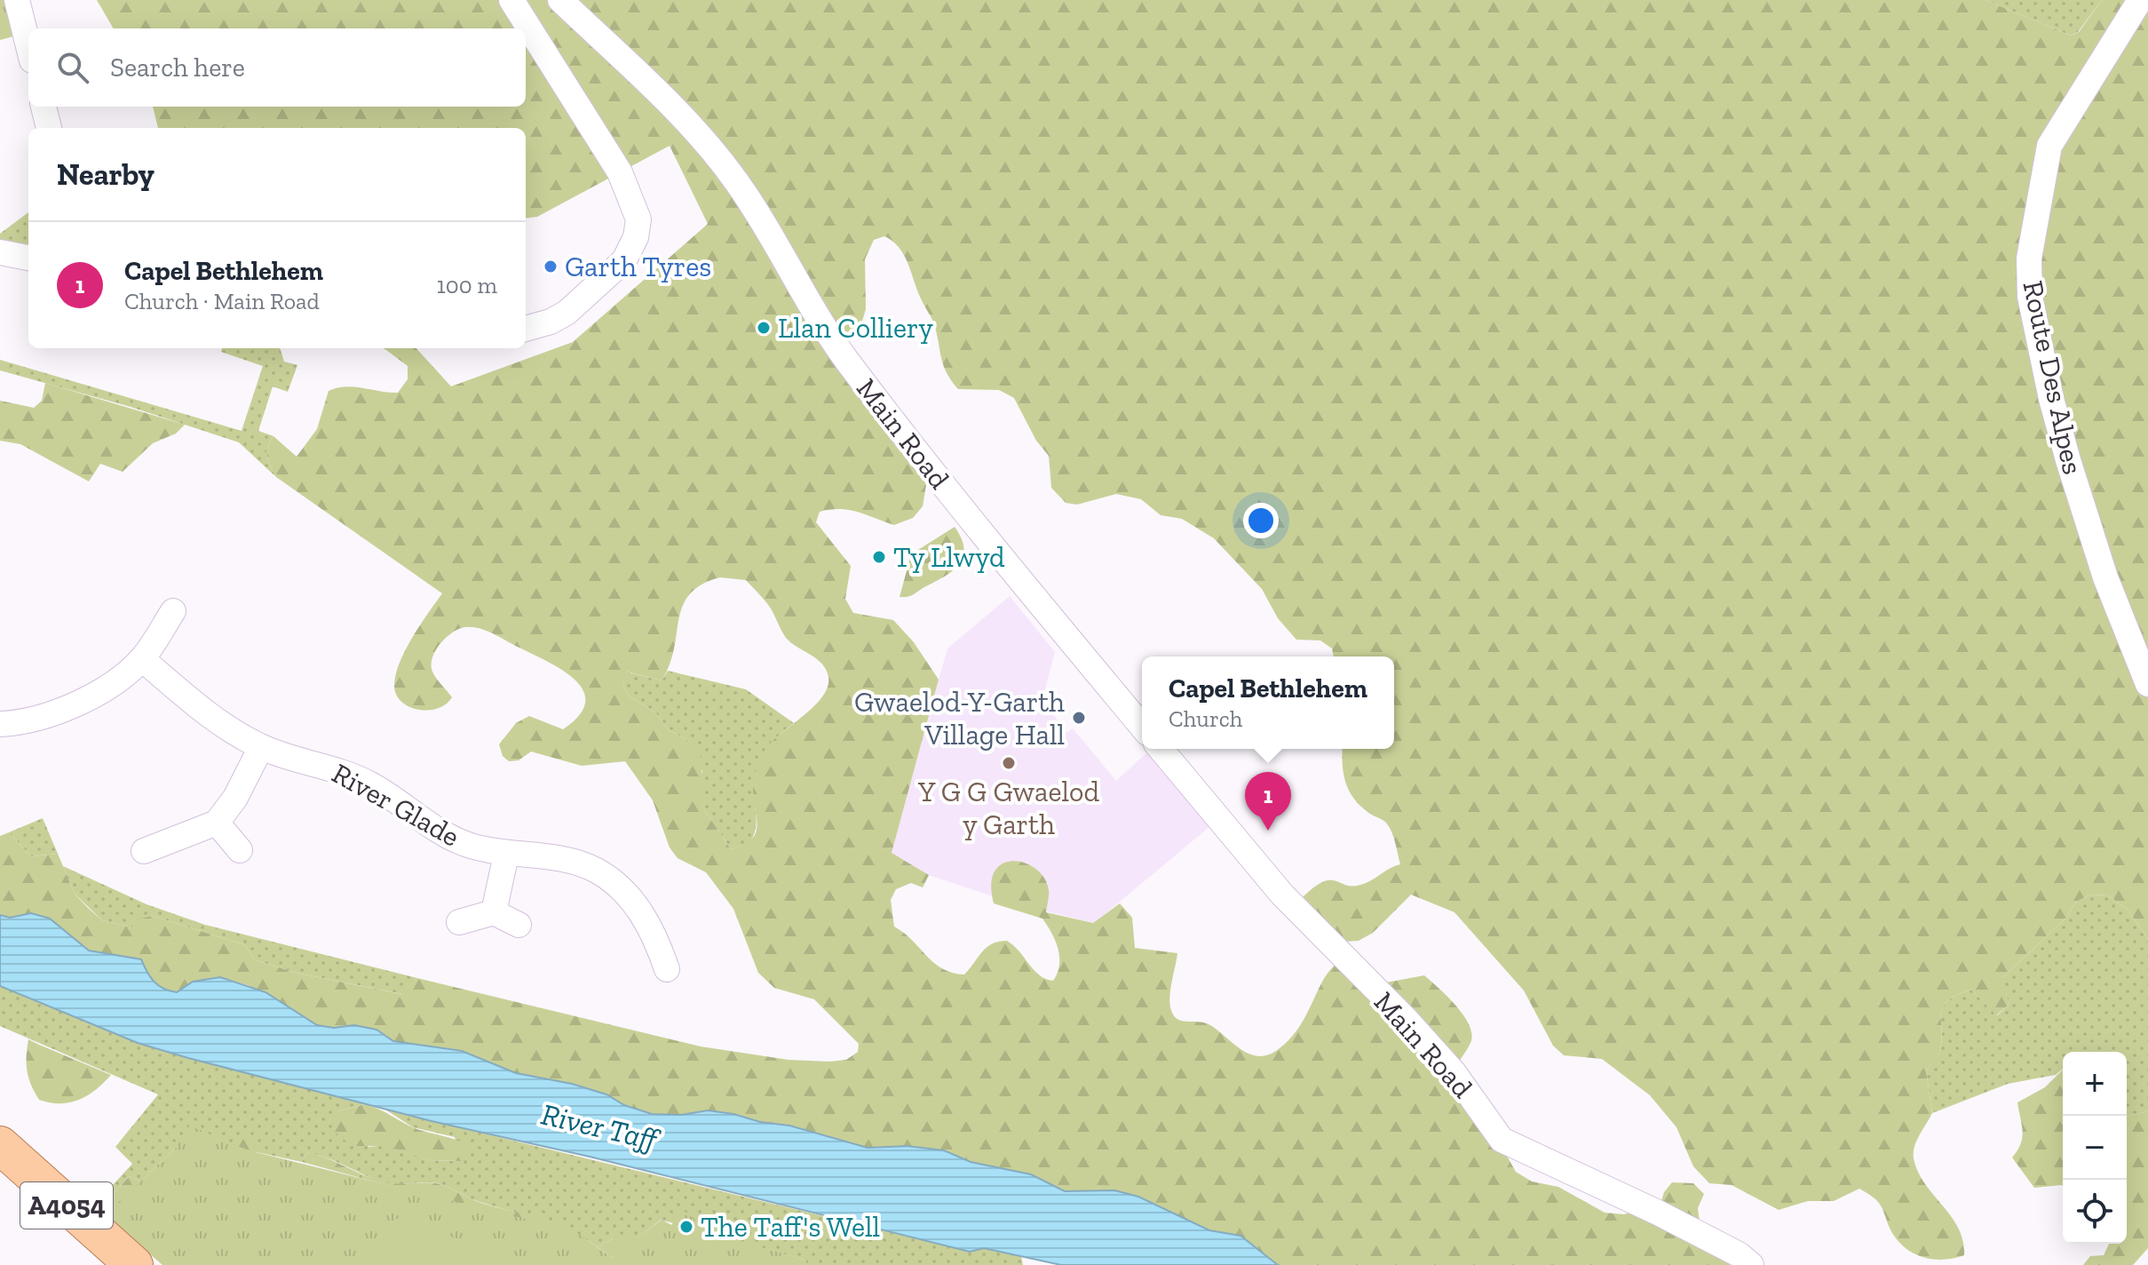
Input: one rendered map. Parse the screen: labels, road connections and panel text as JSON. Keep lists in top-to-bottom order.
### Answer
{
  "streets": {
    "main road": ["A4054"],
    "street": ["Route Des Alpes", "Main Road", "River Glade"]
  },
  "water": ["River Taff"],
  "places": [
    "Garth Tyres",
    "Llan Colliery",
    "Ty Llwyd",
    "Gwaelod-Y-Garth Village Hall",
    "Y G G Gwaelod y Garth",
    "The Taff's Well"
  ],
  "page": {
    "search": "Search here",
    "heading": "Nearby",
    "list": [
      {
        "mark": "1",
        "name": "Capel Bethlehem",
        "note": "Church · Main Road",
        "value": "100 m"
      }
    ],
    "popup": ["Capel Bethlehem", "Church"],
    "pins": "1",
    "map_buttons": ["+", "−"]
  }
}
